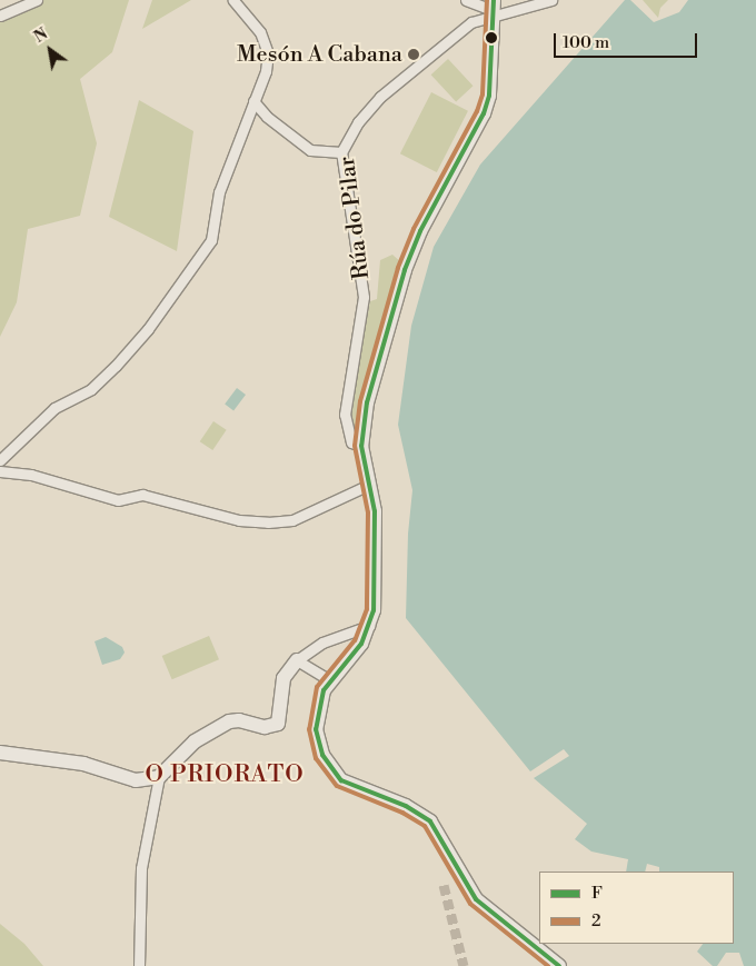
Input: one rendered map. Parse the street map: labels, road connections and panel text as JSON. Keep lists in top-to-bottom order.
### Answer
{
  "streets": {
    "street": ["Rúa do Pilar"]
  },
  "districts": ["O PRIORATO"],
  "places": ["Mesón A Cabana"],
  "lines": ["transit line F", "transit line 2"],
  "legend": ["F", "2"],
  "scale_bar": "100 m",
  "north": "top left"
}
